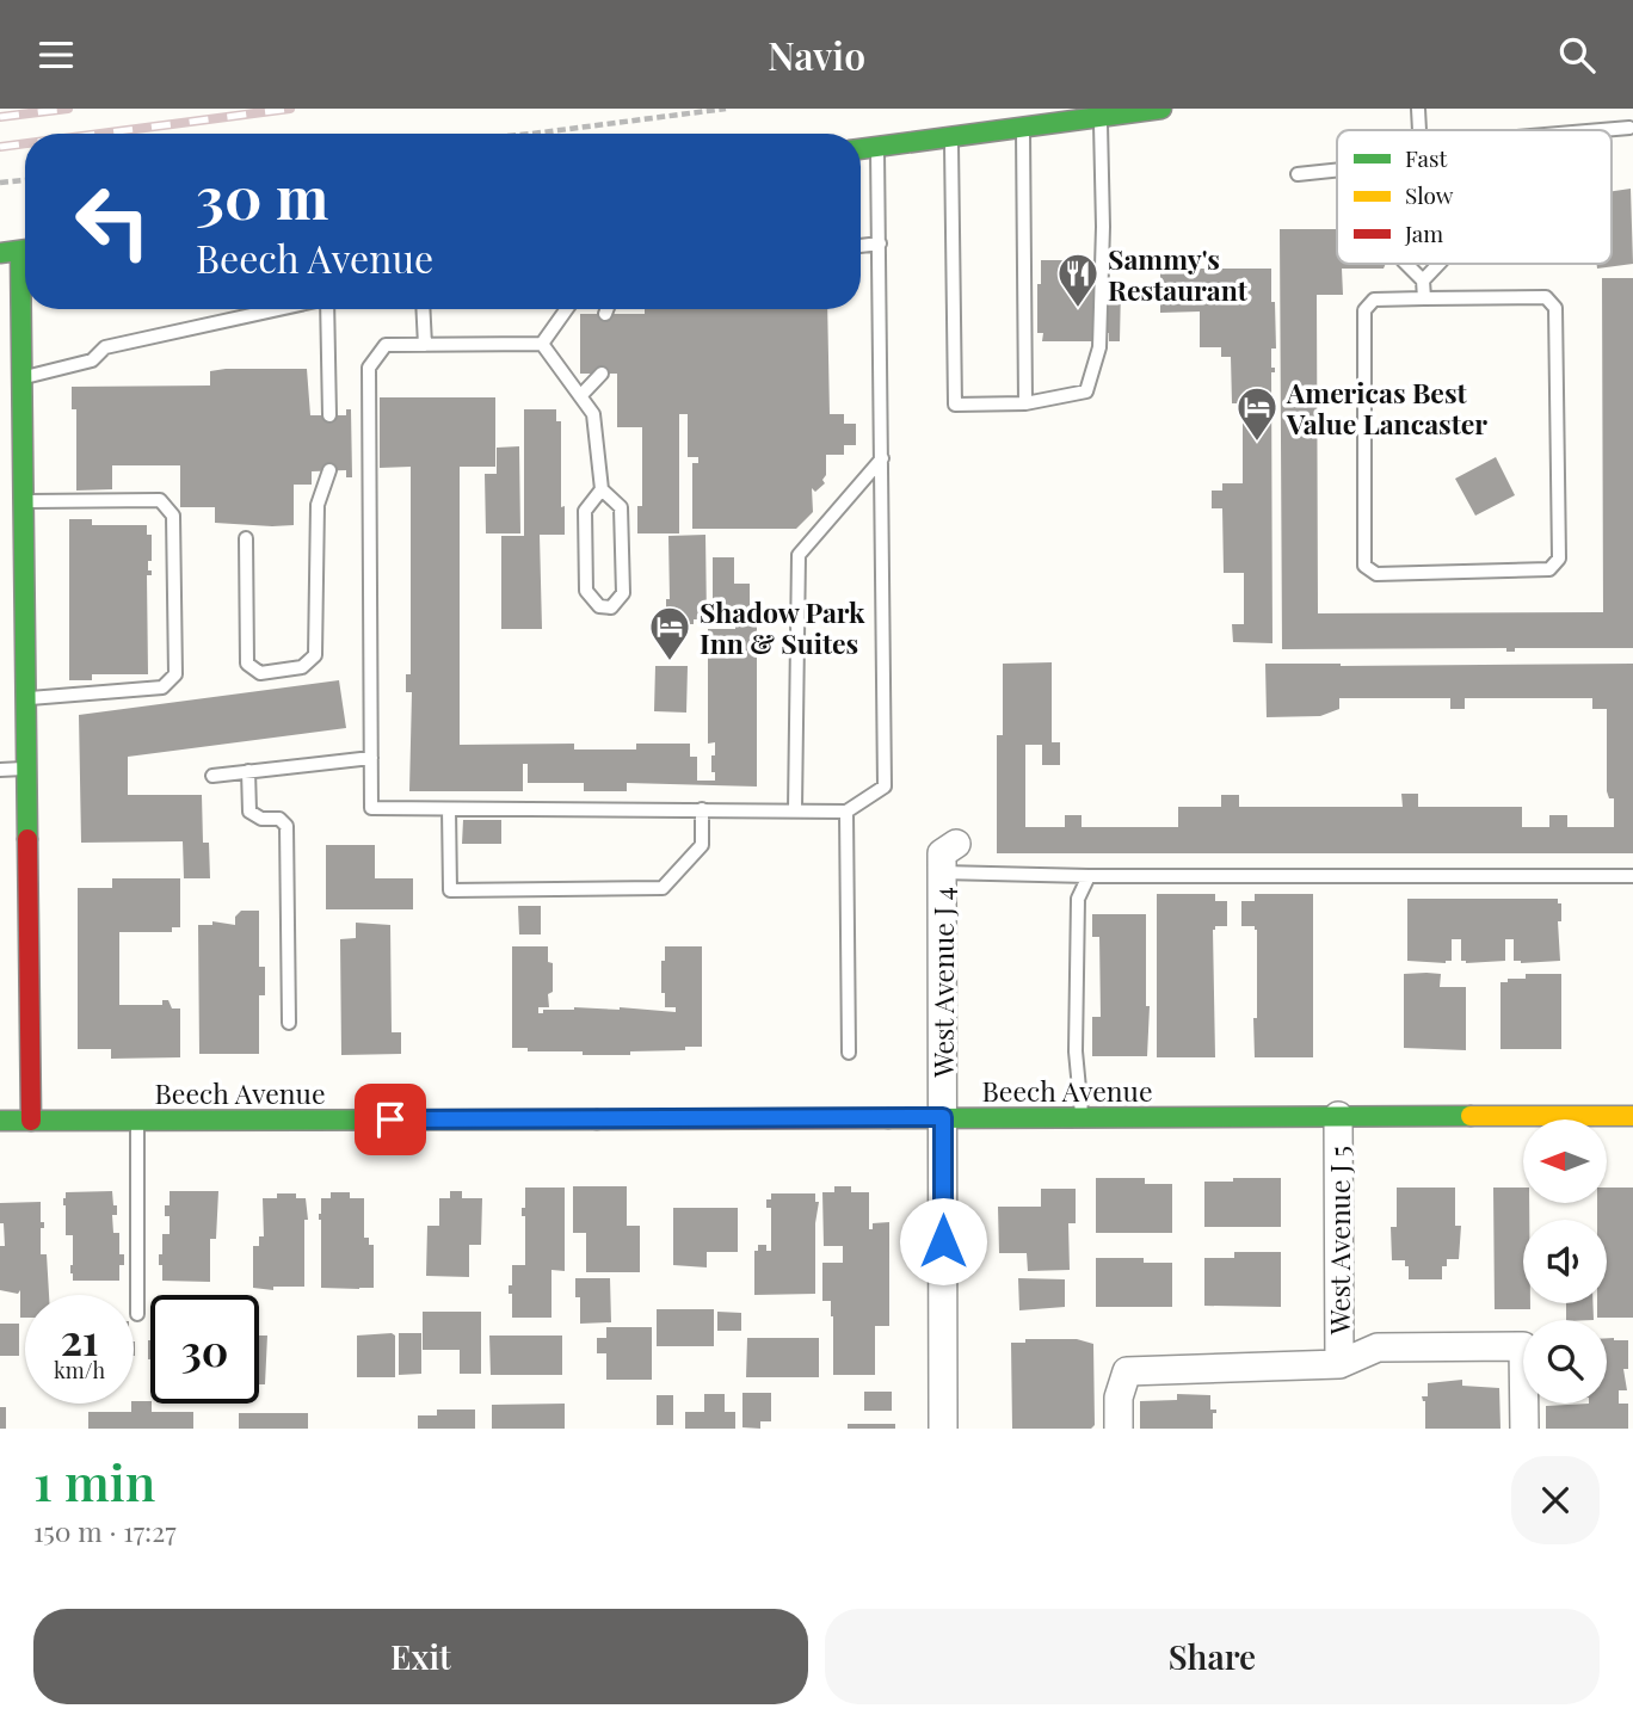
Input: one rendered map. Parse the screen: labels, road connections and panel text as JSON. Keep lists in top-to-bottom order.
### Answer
{
  "streets": {
    "street": ["West Avenue J 4", "Beech Avenue", "West Avenue J 5"]
  },
  "crossings": [
    ["West Avenue J 4", "Beech Avenue"],
    ["Beech Avenue", "West Avenue J 5"]
  ],
  "places": {
    "restaurant": ["Sammy's Restaurant"],
    "hotel": ["Americas Best Value Lancaster", "Shadow Park Inn & Suites"]
  },
  "legend": ["Fast", "Slow", "Jam"],
  "north": "left",
  "page": {
    "header": "Navio",
    "turn": ["30 m", "Beech Avenue"],
    "speed": "21 km/h",
    "limit": "30",
    "heading": ["1 min", "150 m · 17:27"],
    "buttons": ["Exit", "Share"]
  }
}
